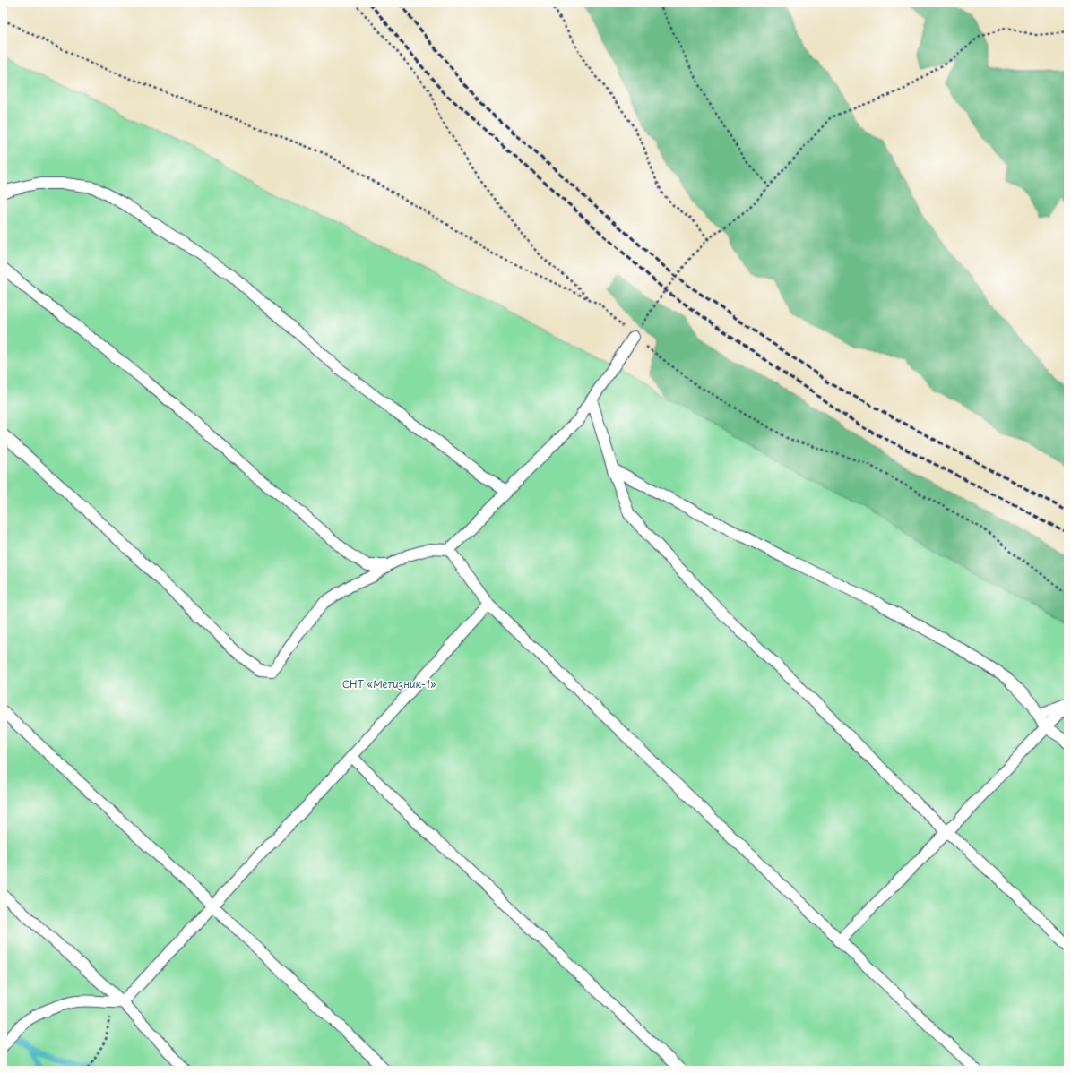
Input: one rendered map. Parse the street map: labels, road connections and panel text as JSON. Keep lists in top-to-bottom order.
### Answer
{
  "parks": ["СНТ «Метизник-1»"]
}
